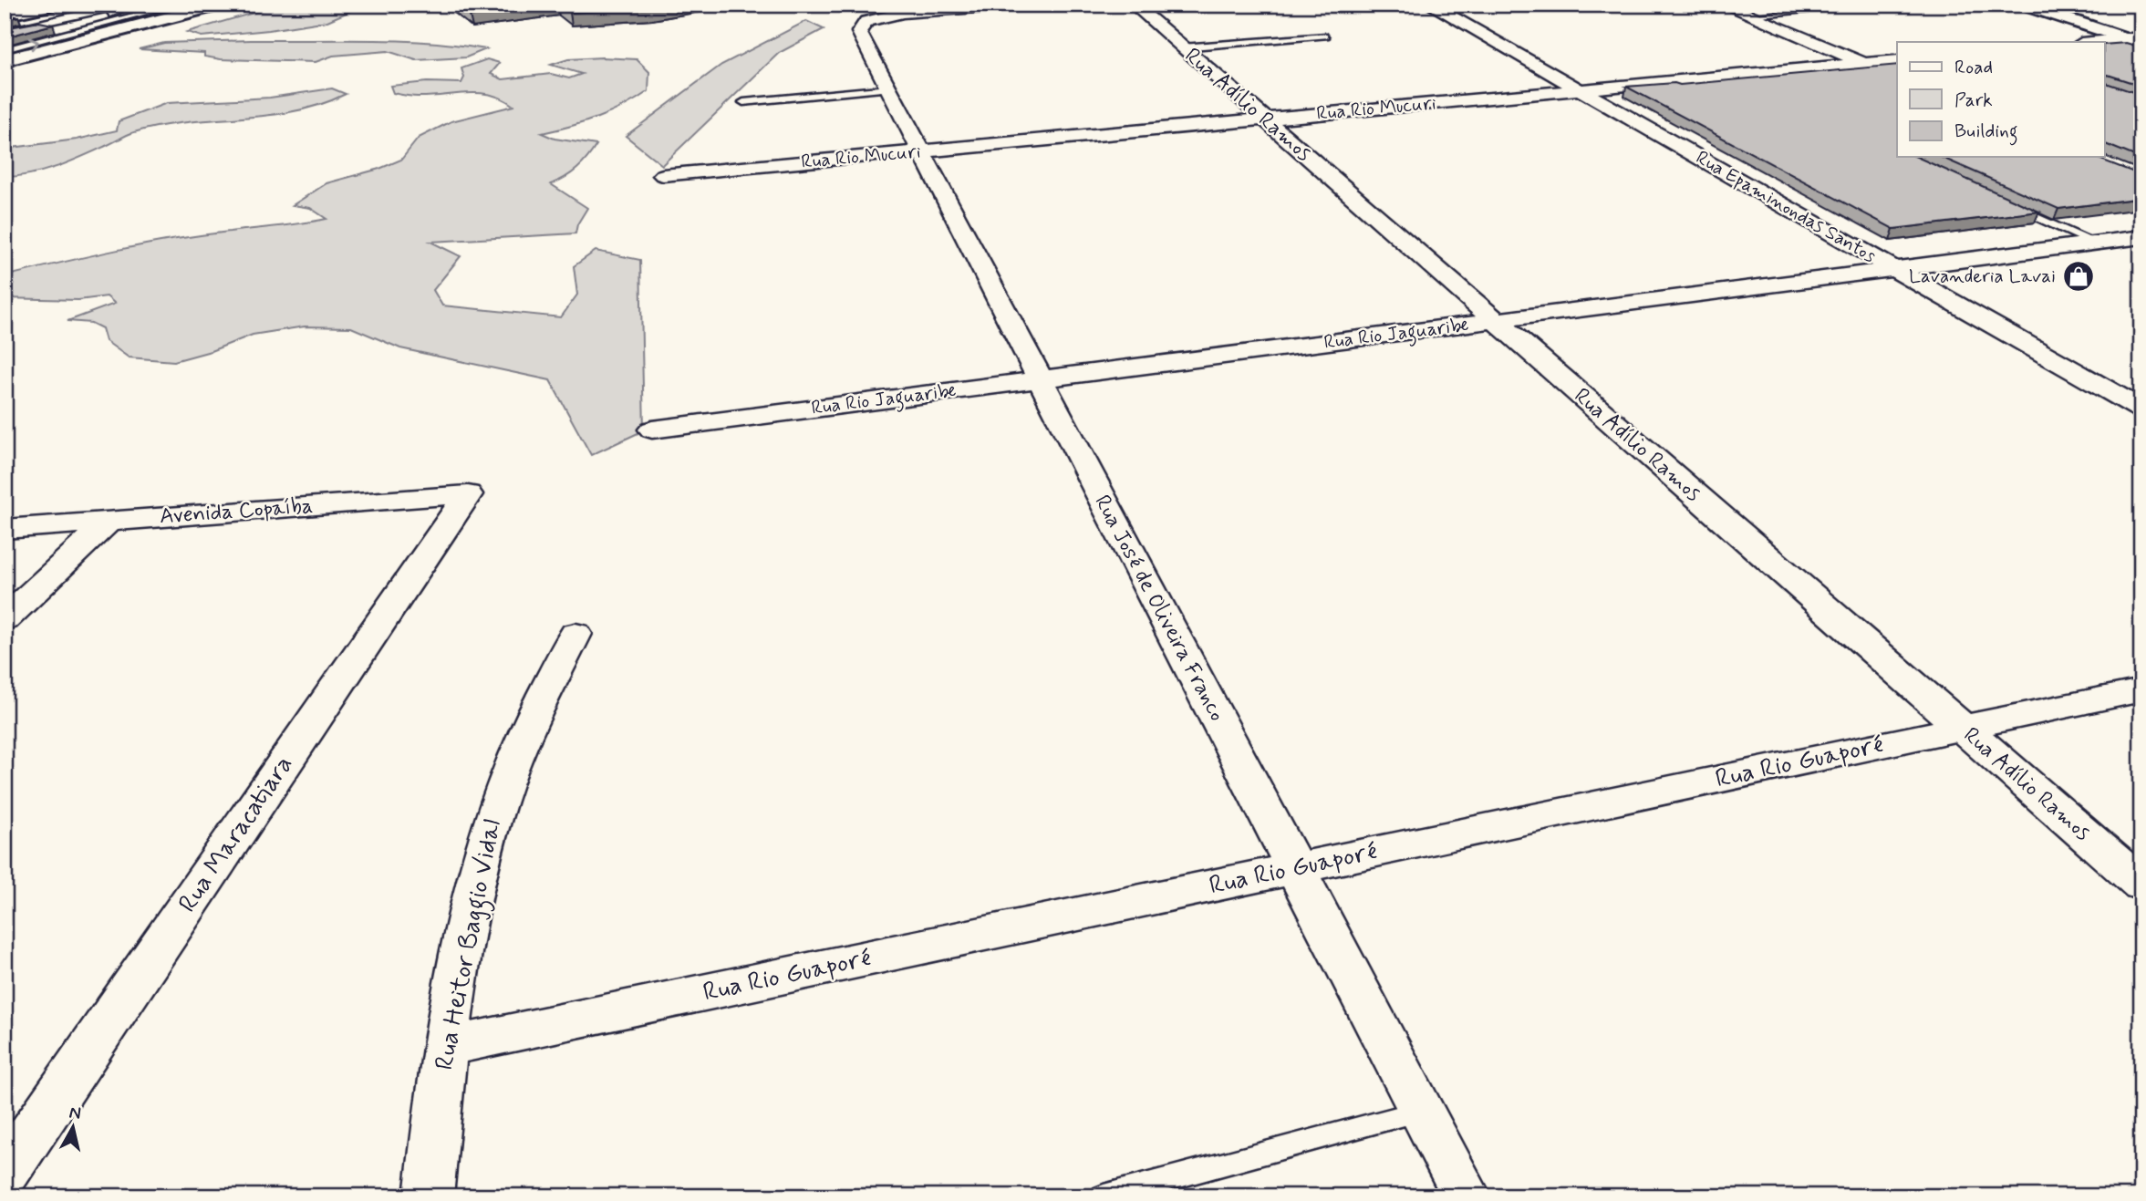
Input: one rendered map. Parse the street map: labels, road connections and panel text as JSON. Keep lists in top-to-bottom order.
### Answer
{
  "streets": {
    "street": [
      "Rua Adílio Ramos",
      "Rua Rio Mucuri",
      "Rua Epaminondas Santos",
      "Rua Rio Jaguaribe",
      "Avenida Copaíba",
      "Rua José de Oliveira Franco",
      "Rua Rio Guaporé",
      "Rua Maracatiara",
      "Rua Heitor Baggio Vidal"
    ]
  },
  "crossings": [
    ["Rua Adílio Ramos", "Rua Rio Mucuri"],
    ["Rua Adílio Ramos", "Rua Rio Jaguaribe"],
    ["Rua Adílio Ramos", "Rua Rio Guaporé"],
    ["Rua Rio Mucuri", "Rua Epaminondas Santos"],
    ["Rua Rio Mucuri", "Rua José de Oliveira Franco"],
    ["Rua Epaminondas Santos", "Rua Rio Jaguaribe"],
    ["Rua Rio Jaguaribe", "Rua José de Oliveira Franco"],
    ["Avenida Copaíba", "Rua Maracatiara"],
    ["Rua José de Oliveira Franco", "Rua Rio Guaporé"],
    ["Rua Rio Guaporé", "Rua Heitor Baggio Vidal"]
  ],
  "places": {
    "shop": ["Lavanderia Lavai"]
  },
  "legend": ["Road", "Park", "Building"],
  "north": "top"
}
